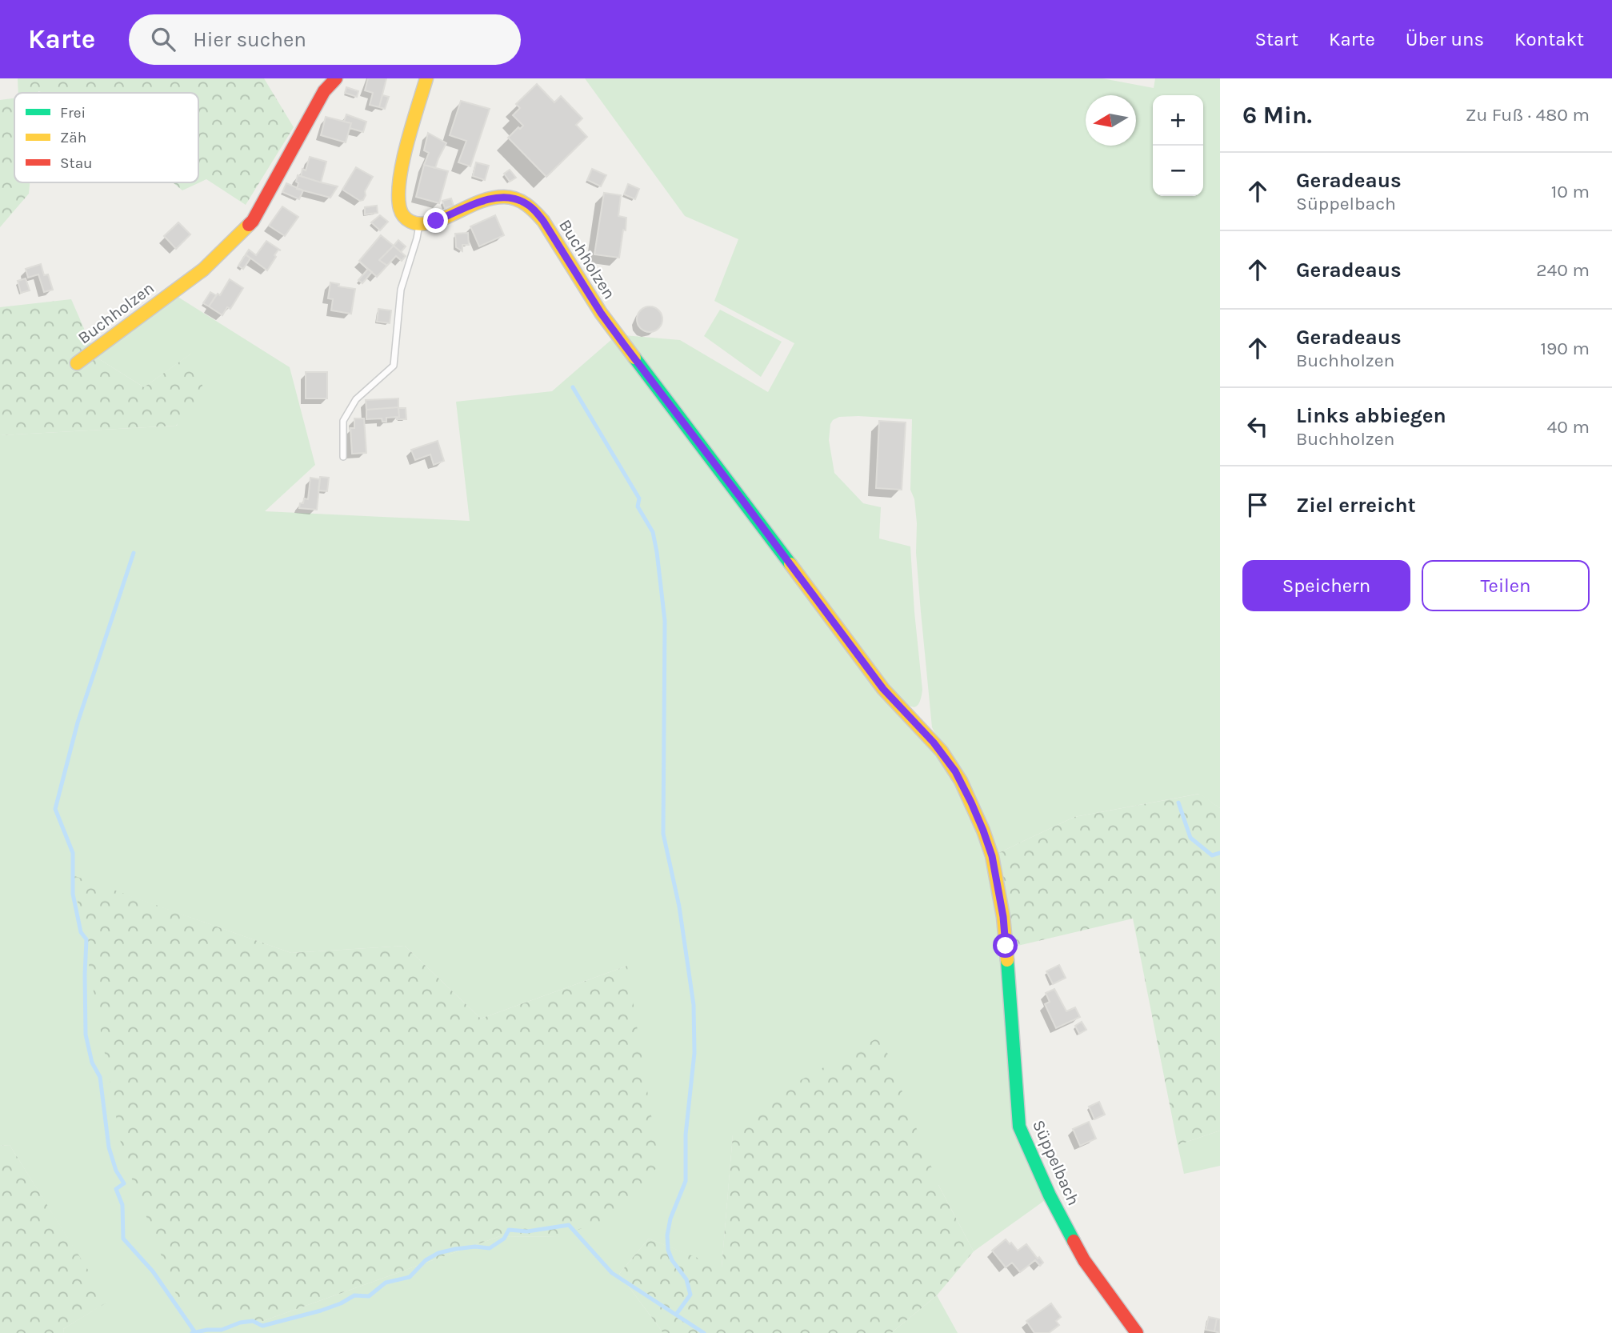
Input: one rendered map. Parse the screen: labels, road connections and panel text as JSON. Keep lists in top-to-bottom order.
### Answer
{
  "streets": {
    "street": ["Buchholzen", "Süppelbach"]
  },
  "crossings": [
    ["Buchholzen", "Süppelbach"]
  ],
  "legend": ["Frei", "Zäh", "Stau"],
  "north": "left",
  "page": {
    "header": "Karte",
    "search": "Hier suchen",
    "nav": [
      "Start",
      "Karte",
      "Über uns",
      "Kontakt"
    ],
    "heading": ["6 Min.", "Zu Fuß · 480 m"],
    "map_buttons": ["+", "−"],
    "list": [
      ["Geradeaus", "Süppelbach", "10 m"],
      ["Geradeaus", "240 m"],
      ["Geradeaus", "Buchholzen", "190 m"],
      ["Links abbiegen", "Buchholzen", "40 m"],
      "Ziel erreicht"
    ],
    "buttons": ["Speichern", "Teilen"]
  }
}
